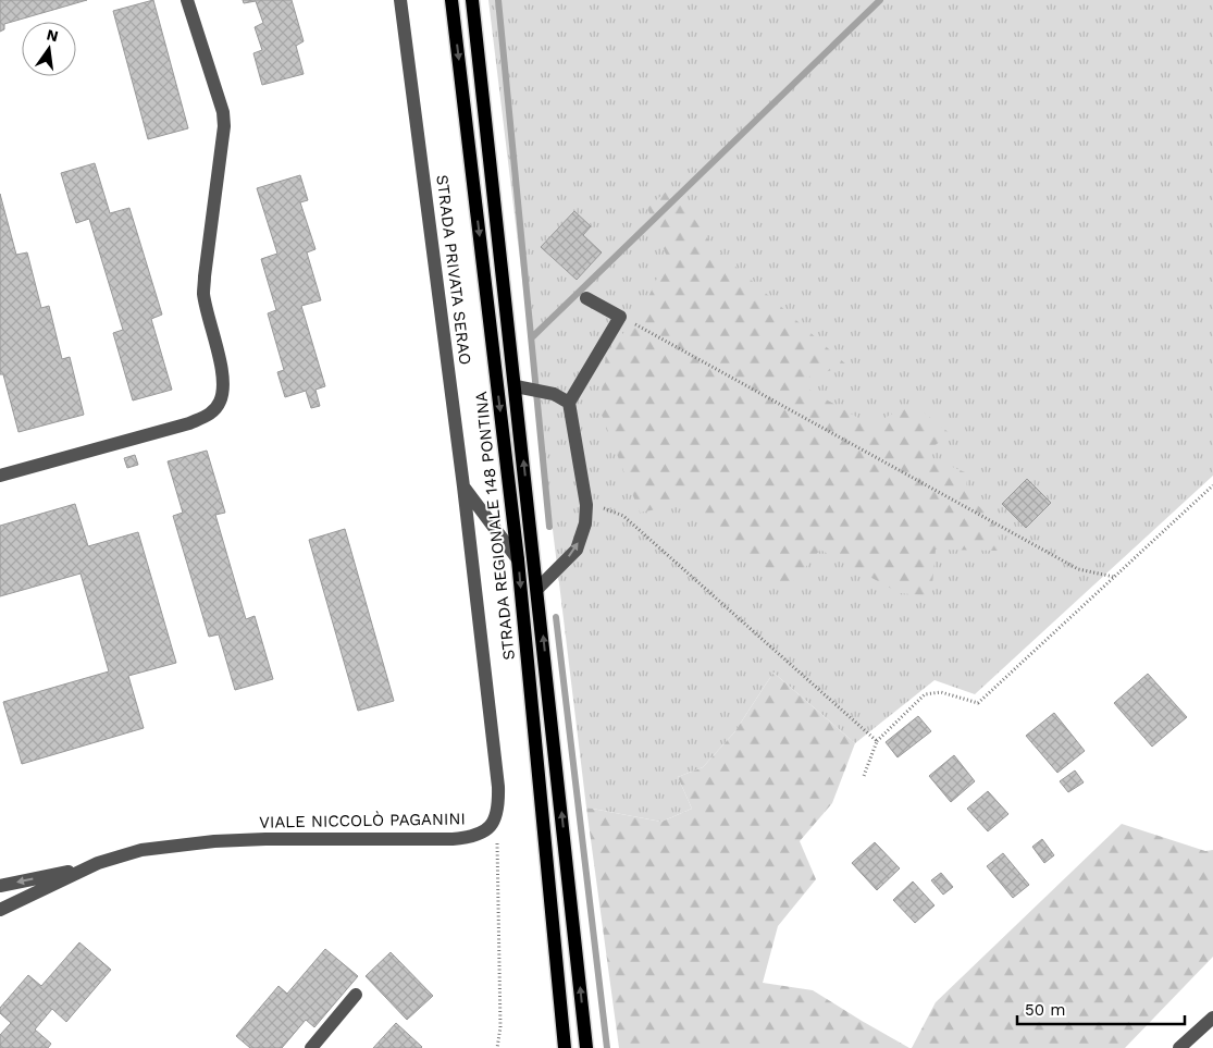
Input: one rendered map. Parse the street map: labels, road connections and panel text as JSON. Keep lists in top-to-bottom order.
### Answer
{
  "streets": {
    "main road": ["STRADA REGIONALE 148 PONTINA"],
    "street": ["STRADA PRIVATA SERAO", "VIALE NICCOLÒ PAGANINI"]
  },
  "crossings": [
    ["STRADA PRIVATA SERAO", "STRADA REGIONALE 148 PONTINA"]
  ],
  "scale_bar": "50 m",
  "north": "top"
}
